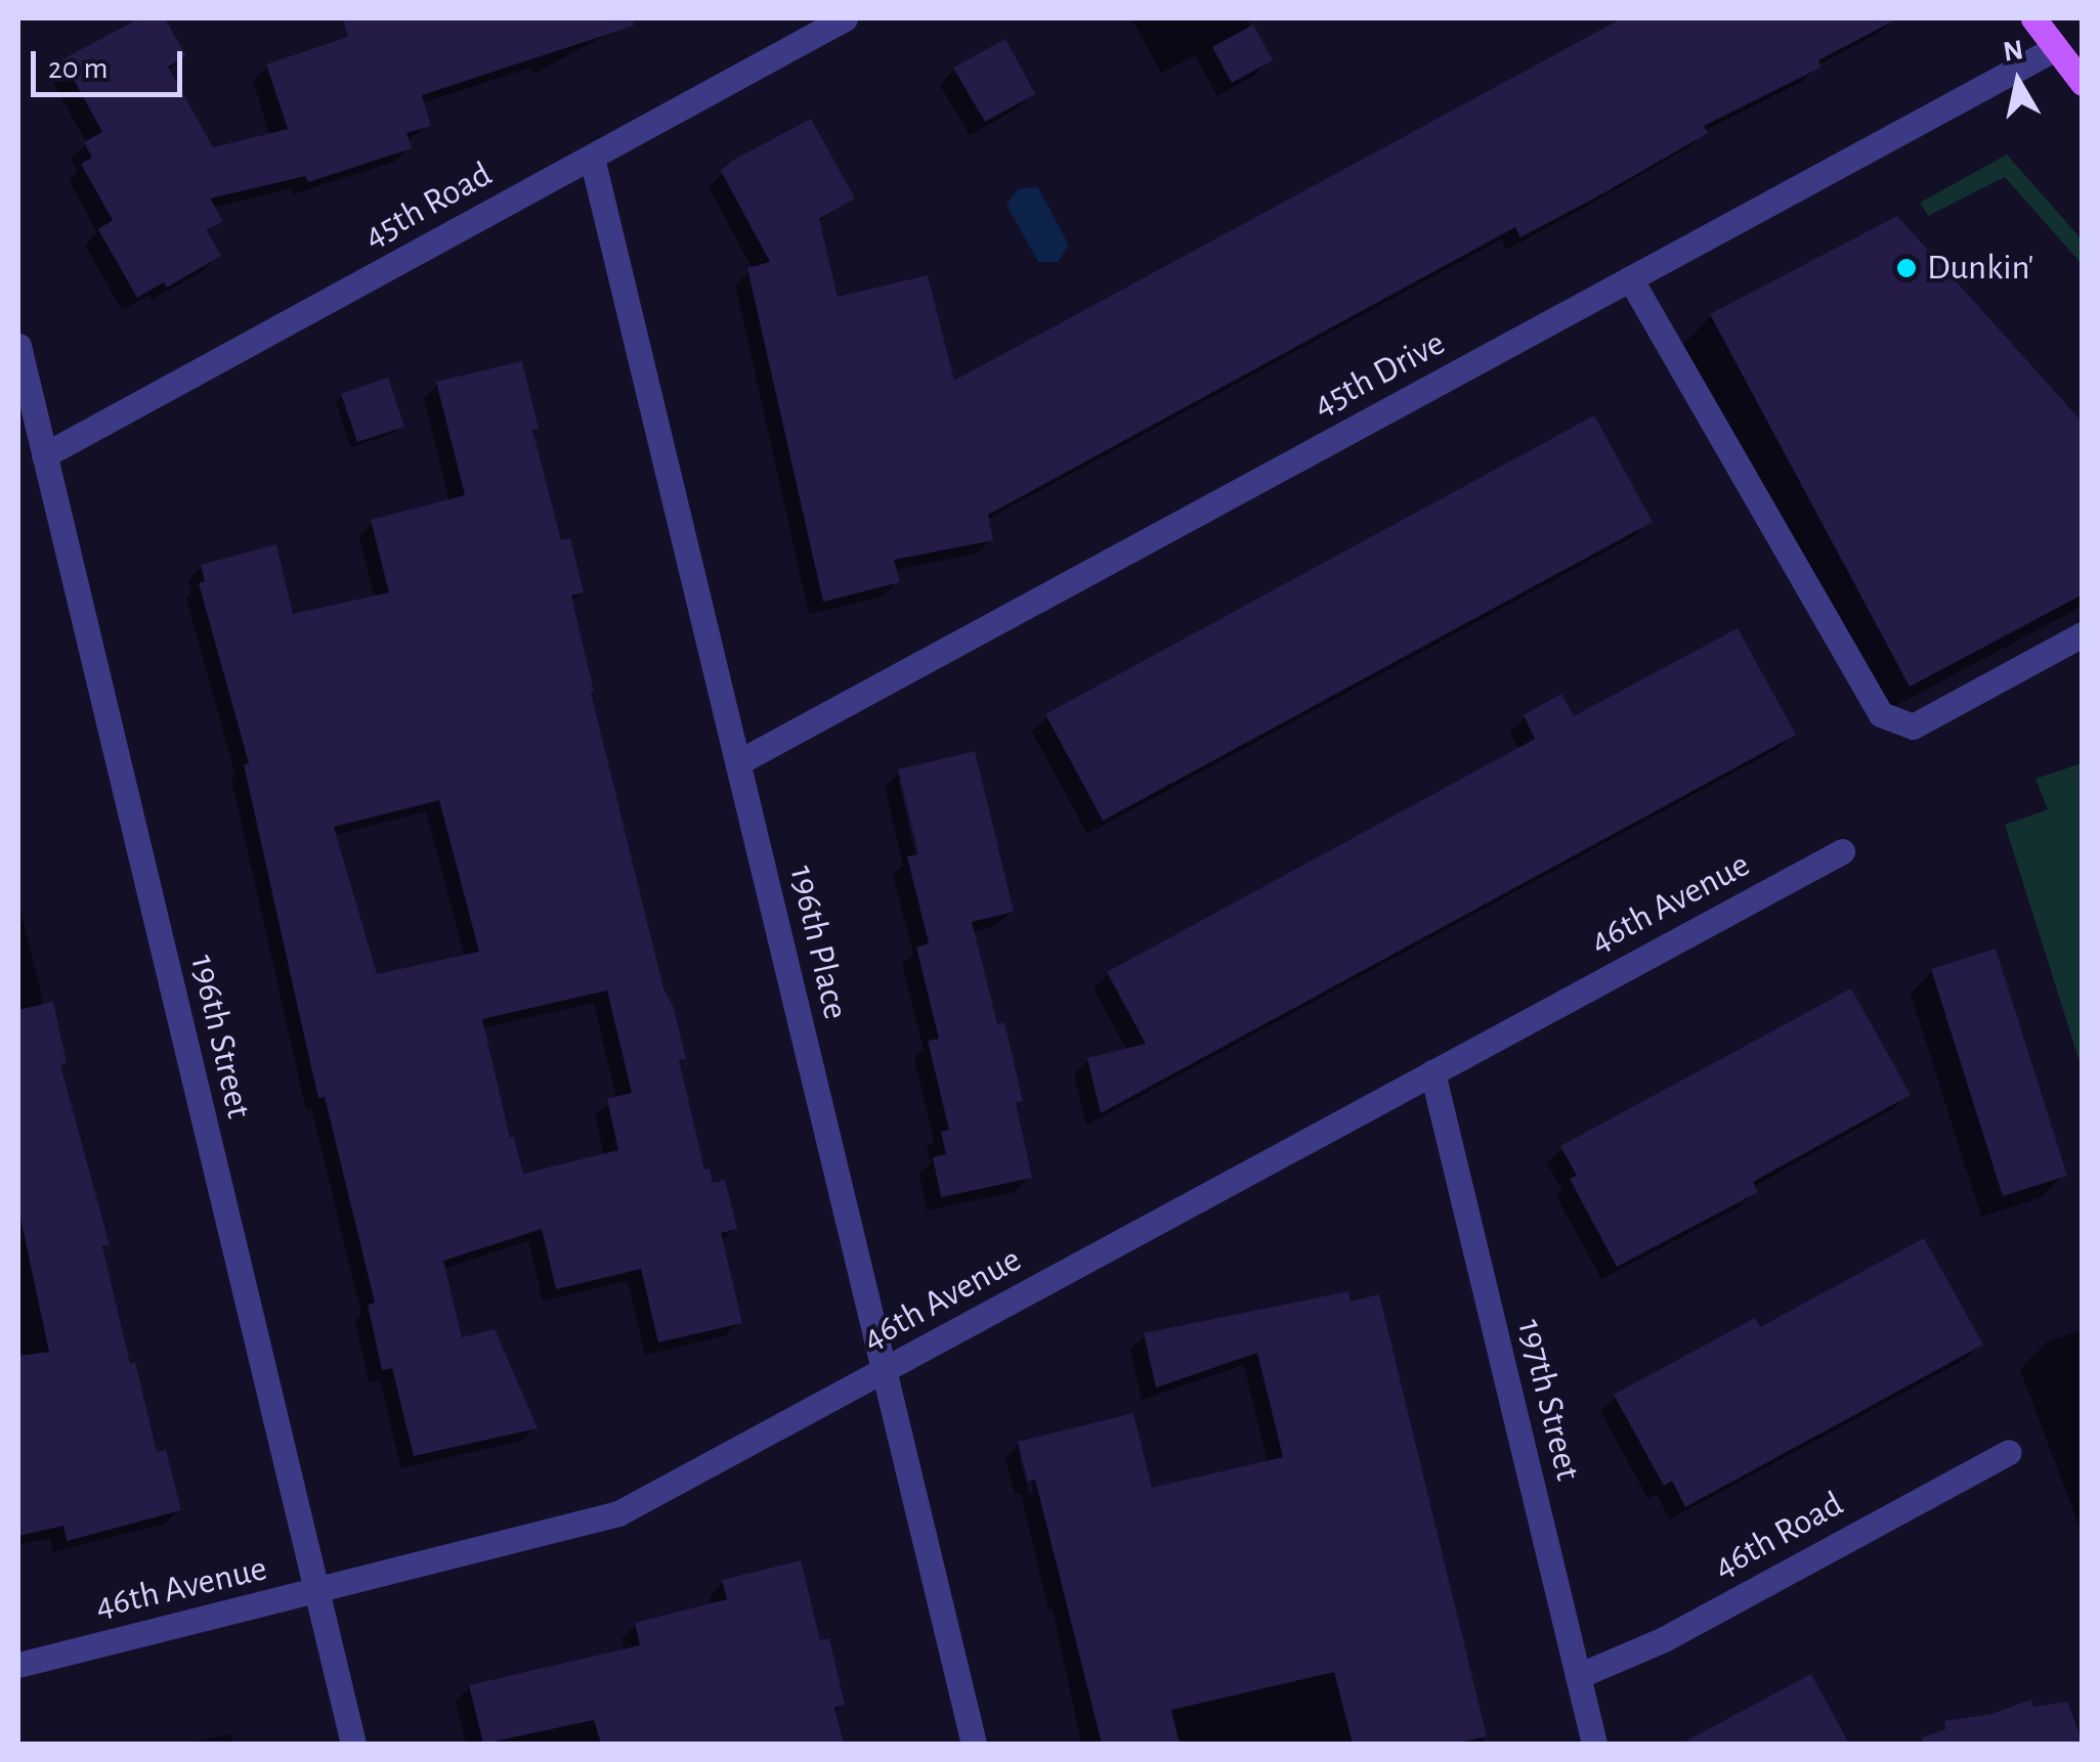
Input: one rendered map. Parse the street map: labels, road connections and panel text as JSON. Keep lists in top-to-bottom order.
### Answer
{
  "streets": {
    "street": [
      "45th Road",
      "45th Drive",
      "46th Avenue",
      "196th Place",
      "196th Street",
      "197th Street",
      "46th Road"
    ]
  },
  "crossings": [
    ["45th Road", "196th Place"],
    ["45th Road", "196th Street"],
    ["45th Drive", "196th Place"],
    ["46th Avenue", "196th Place"],
    ["46th Avenue", "196th Street"],
    ["46th Avenue", "197th Street"],
    ["197th Street", "46th Road"]
  ],
  "places": ["Dunkin'"],
  "scale_bar": "20 m",
  "north": "top"
}
